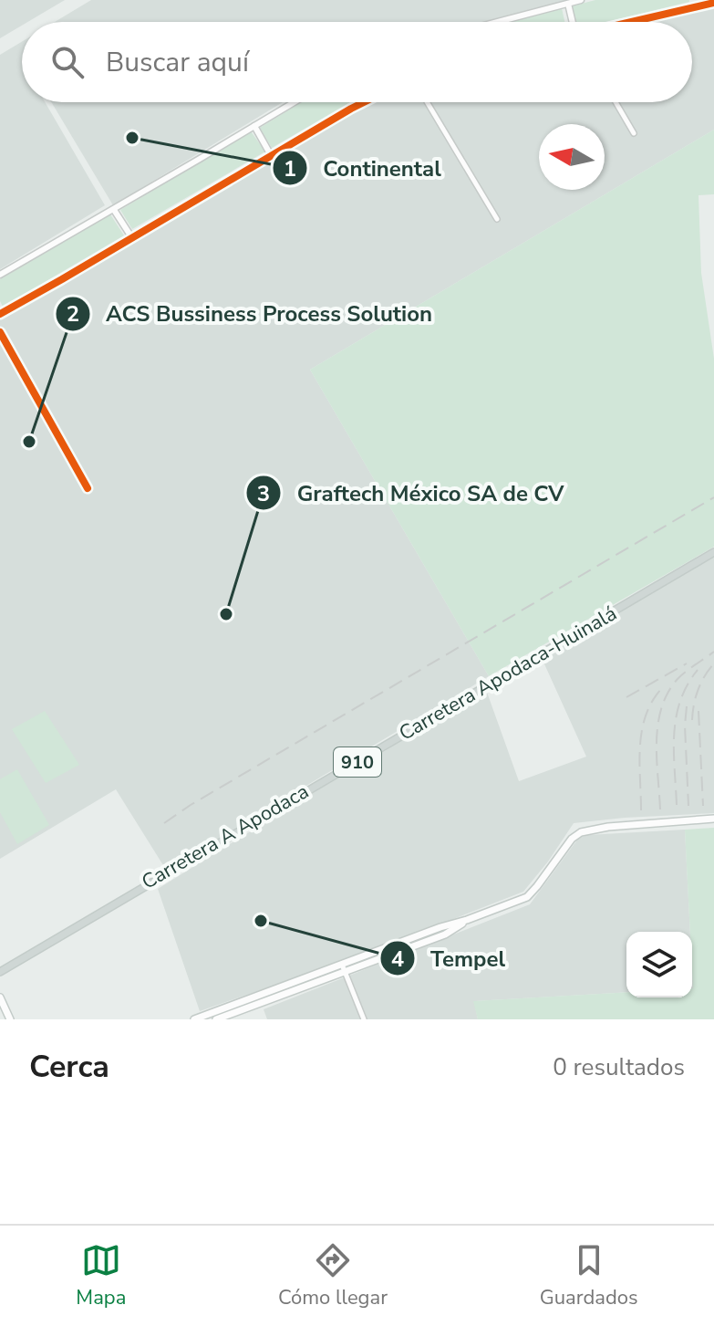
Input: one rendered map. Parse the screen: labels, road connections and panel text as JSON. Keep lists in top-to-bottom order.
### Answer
{
  "streets": {
    "main road": ["Carretera Apodaca-Huinalá", "910"]
  },
  "places": [
    "Continental",
    "ACS Bussiness Process Solution",
    "Graftech México SA de CV",
    "Tempel"
  ],
  "north": "left",
  "page": {
    "search": "Buscar aquí",
    "heading": ["Cerca", "0 resultados"],
    "nav": ["Mapa", "Cómo llegar", "Guardados"]
  }
}
